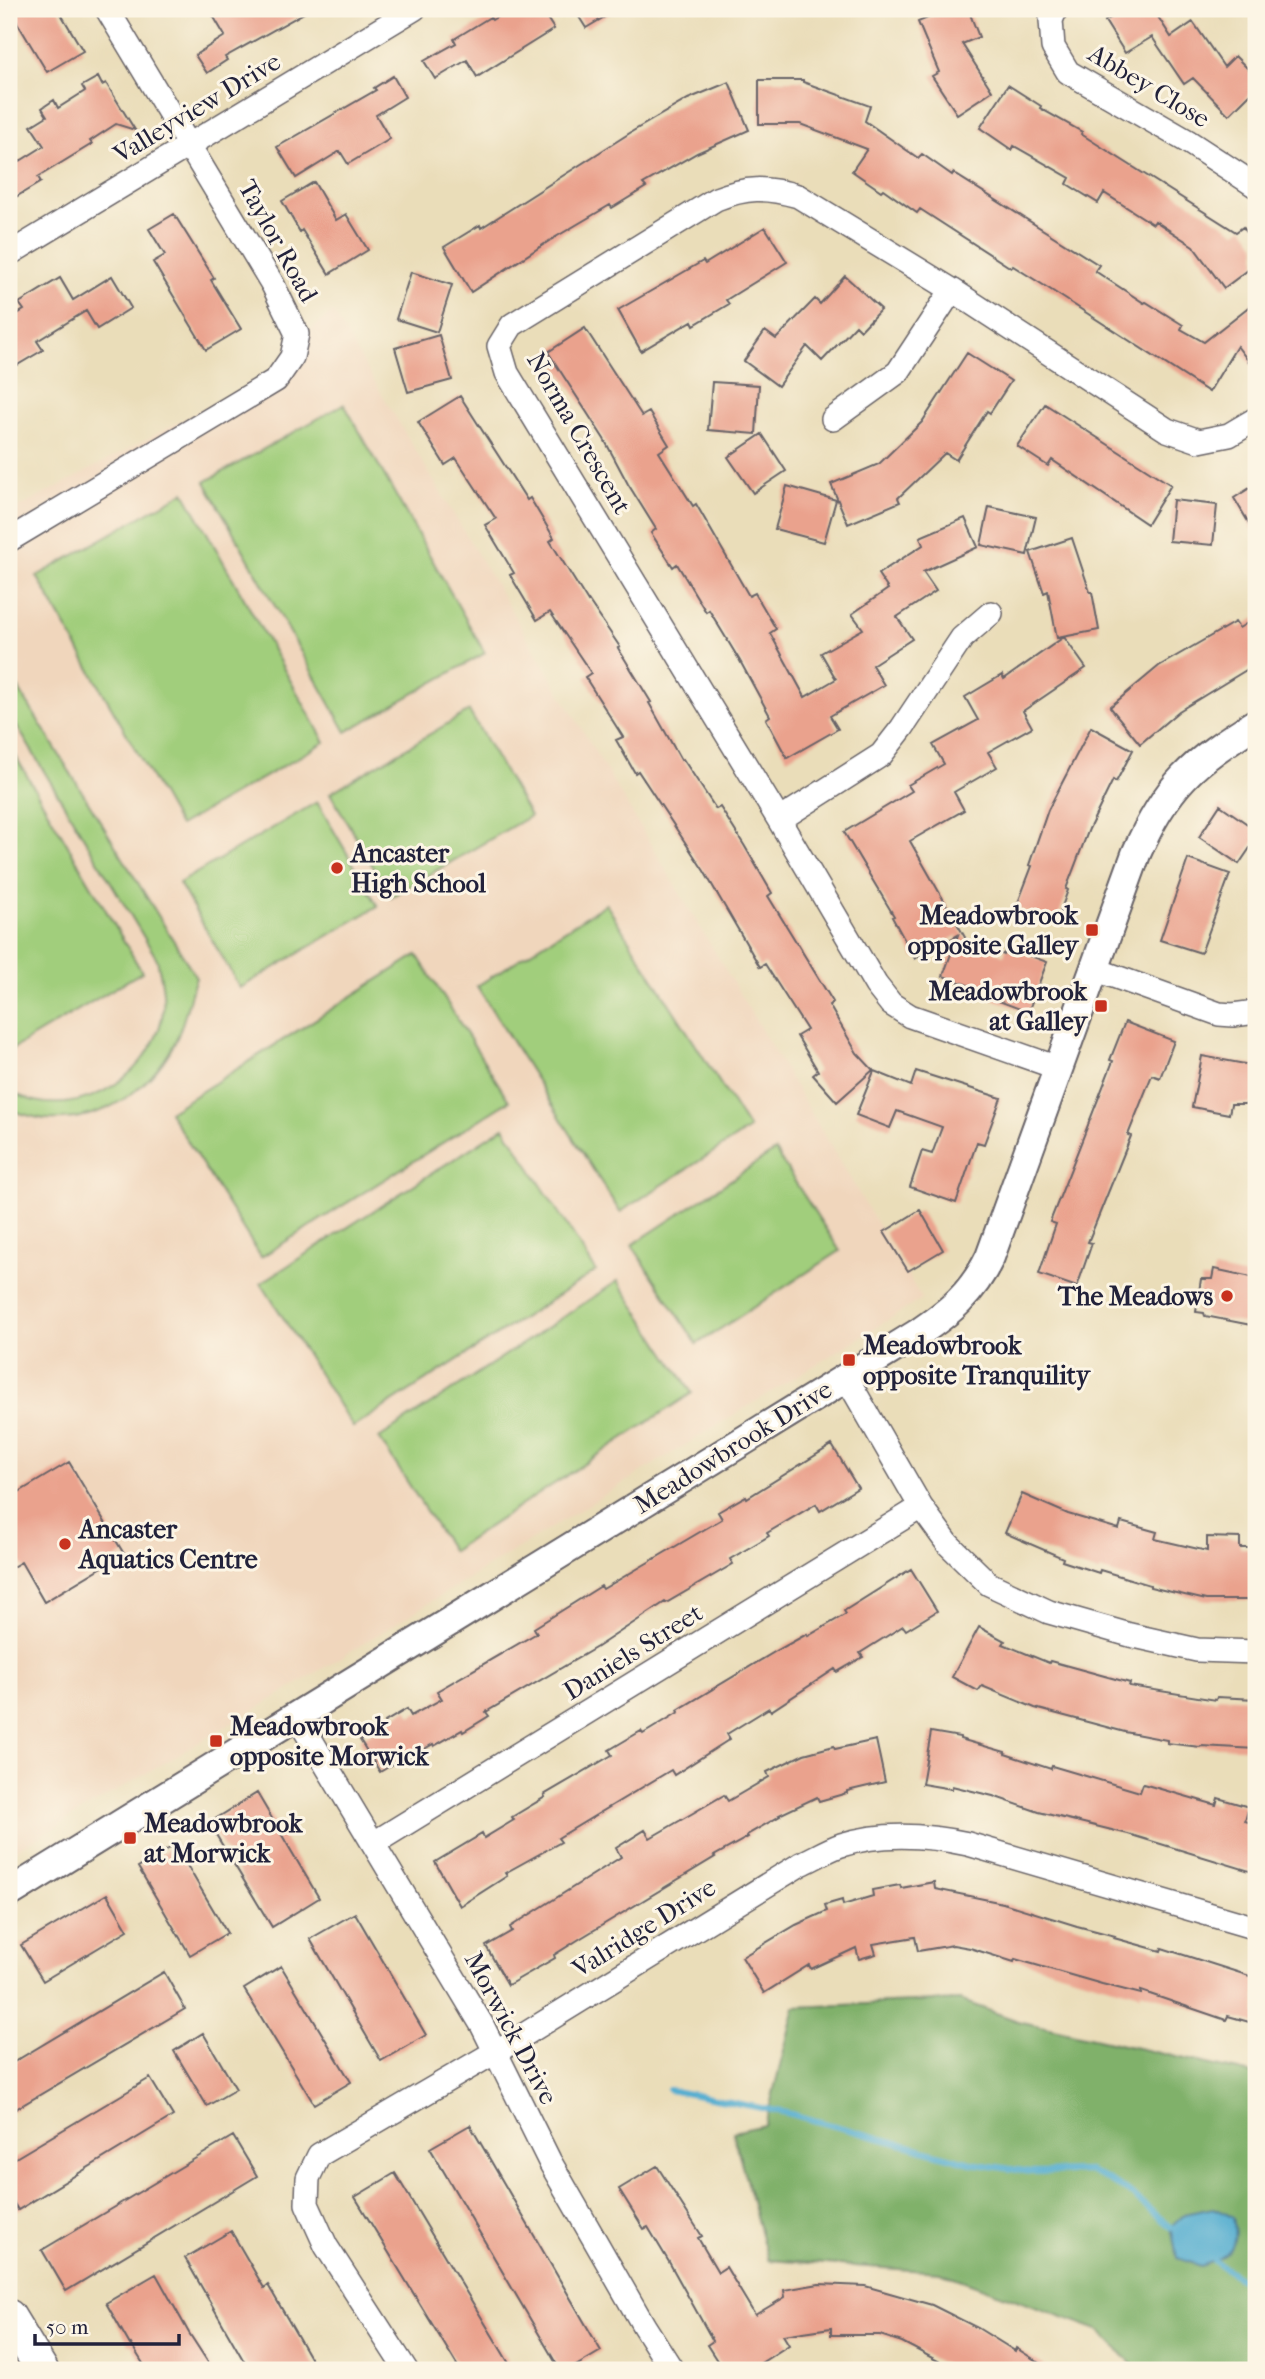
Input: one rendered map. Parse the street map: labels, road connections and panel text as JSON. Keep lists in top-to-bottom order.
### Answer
{
  "streets": {
    "street": [
      "Abbey Close",
      "Valleyview Drive",
      "Taylor Road",
      "Norma Crescent",
      "Meadowbrook Drive",
      "Daniels Street",
      "Valridge Drive",
      "Morwick Drive"
    ]
  },
  "crossings": [
    ["Valleyview Drive", "Taylor Road"],
    ["Norma Crescent", "Meadowbrook Drive"],
    ["Meadowbrook Drive", "Morwick Drive"],
    ["Daniels Street", "Morwick Drive"],
    ["Valridge Drive", "Morwick Drive"]
  ],
  "places": {
    "other": ["Ancaster High School", "The Meadows", "Ancaster Aquatics Centre"],
    "transit": [
      "Meadowbrook opposite Galley",
      "Meadowbrook at Galley",
      "Meadowbrook opposite Tranquility",
      "Meadowbrook opposite Morwick",
      "Meadowbrook at Morwick"
    ]
  },
  "scale_bar": "50 m"
}
